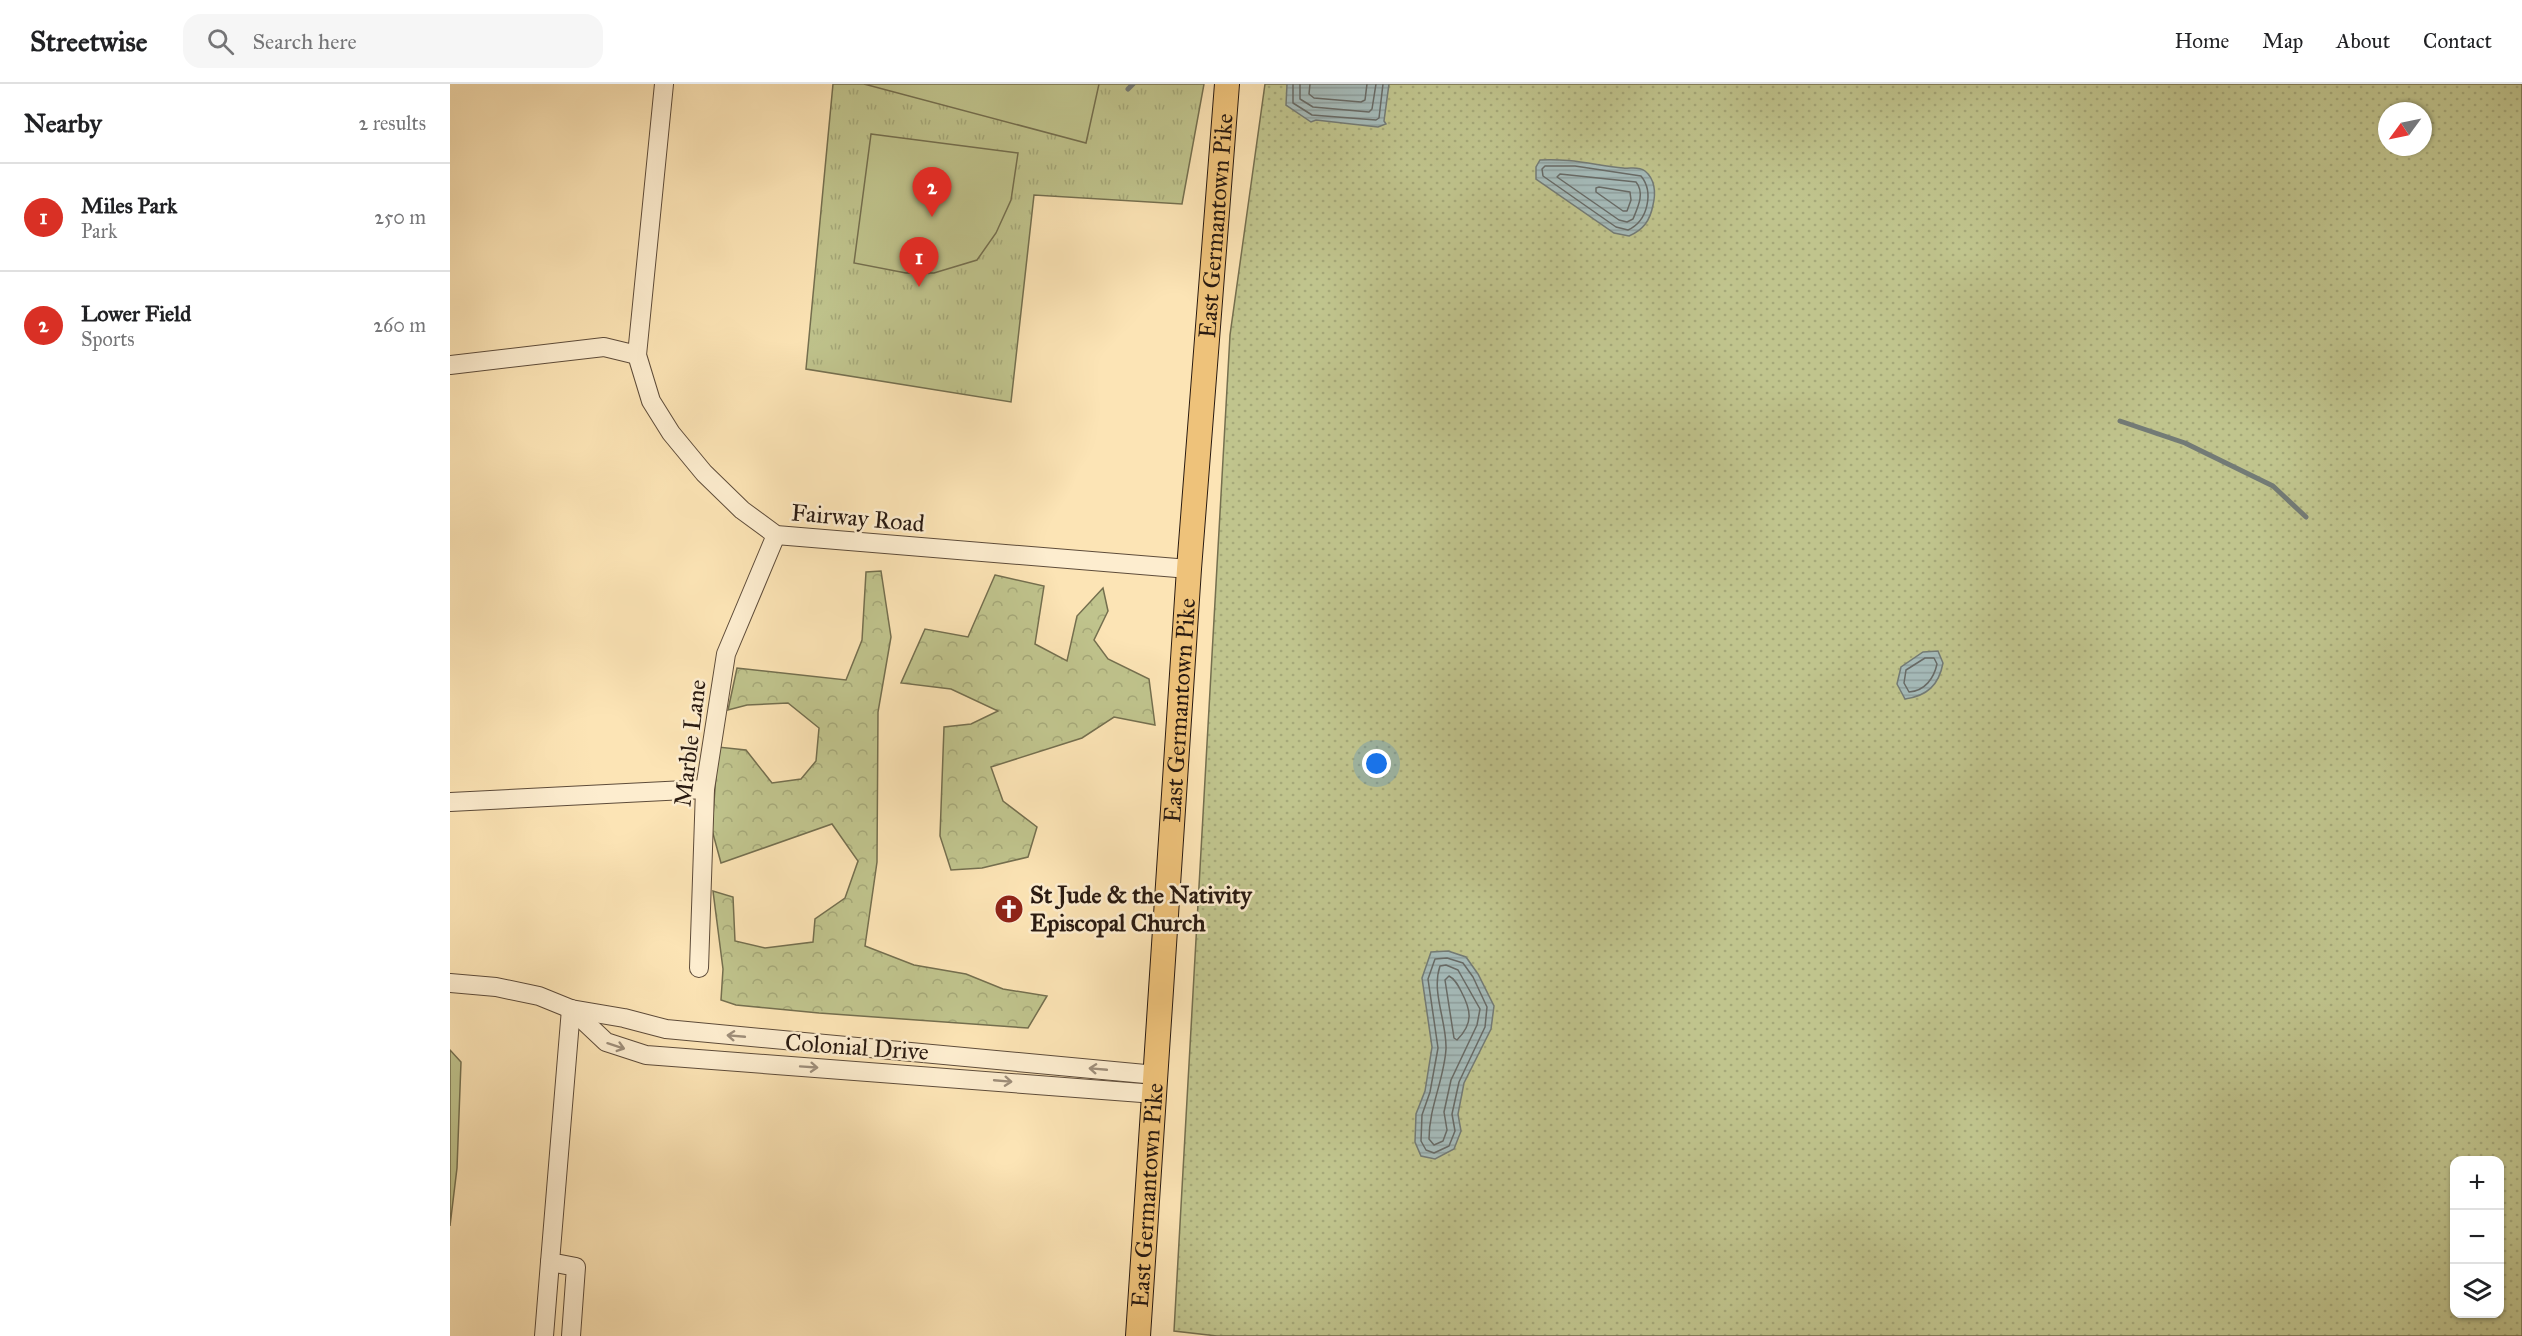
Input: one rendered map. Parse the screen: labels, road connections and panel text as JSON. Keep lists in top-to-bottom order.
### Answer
{
  "streets": {
    "main road": ["East Germantown Pike"],
    "street": ["Fairway Road", "Marble Lane", "Colonial Drive"]
  },
  "crossings": [
    ["East Germantown Pike", "Fairway Road"],
    ["East Germantown Pike", "Colonial Drive"],
    ["Fairway Road", "Marble Lane"]
  ],
  "places": {
    "church": ["St Jude & the Nativity Episcopal Church"]
  },
  "north": "bottom left",
  "page": {
    "header": "Streetwise",
    "search": "Search here",
    "nav": [
      "Home",
      "Map",
      "About",
      "Contact"
    ],
    "heading": ["Nearby", "2 results"],
    "list": [
      {
        "mark": "1",
        "name": "Miles Park",
        "note": "Park",
        "value": "250 m"
      },
      {
        "mark": "2",
        "name": "Lower Field",
        "note": "Sports",
        "value": "260 m"
      }
    ],
    "pins": ["2", "1"],
    "map_buttons": ["+", "−"]
  }
}
